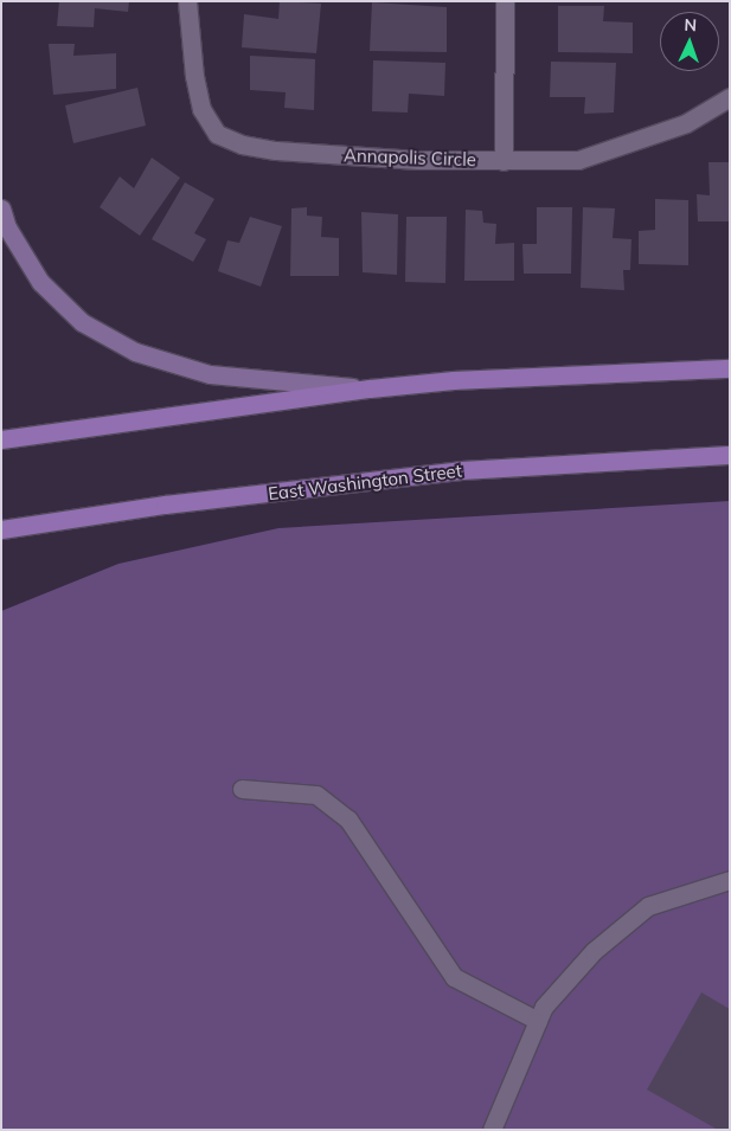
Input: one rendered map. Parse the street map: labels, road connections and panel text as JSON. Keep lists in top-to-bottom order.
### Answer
{
  "streets": {
    "main road": ["East Washington Street"],
    "street": ["Annapolis Circle"]
  },
  "north": "top"
}
